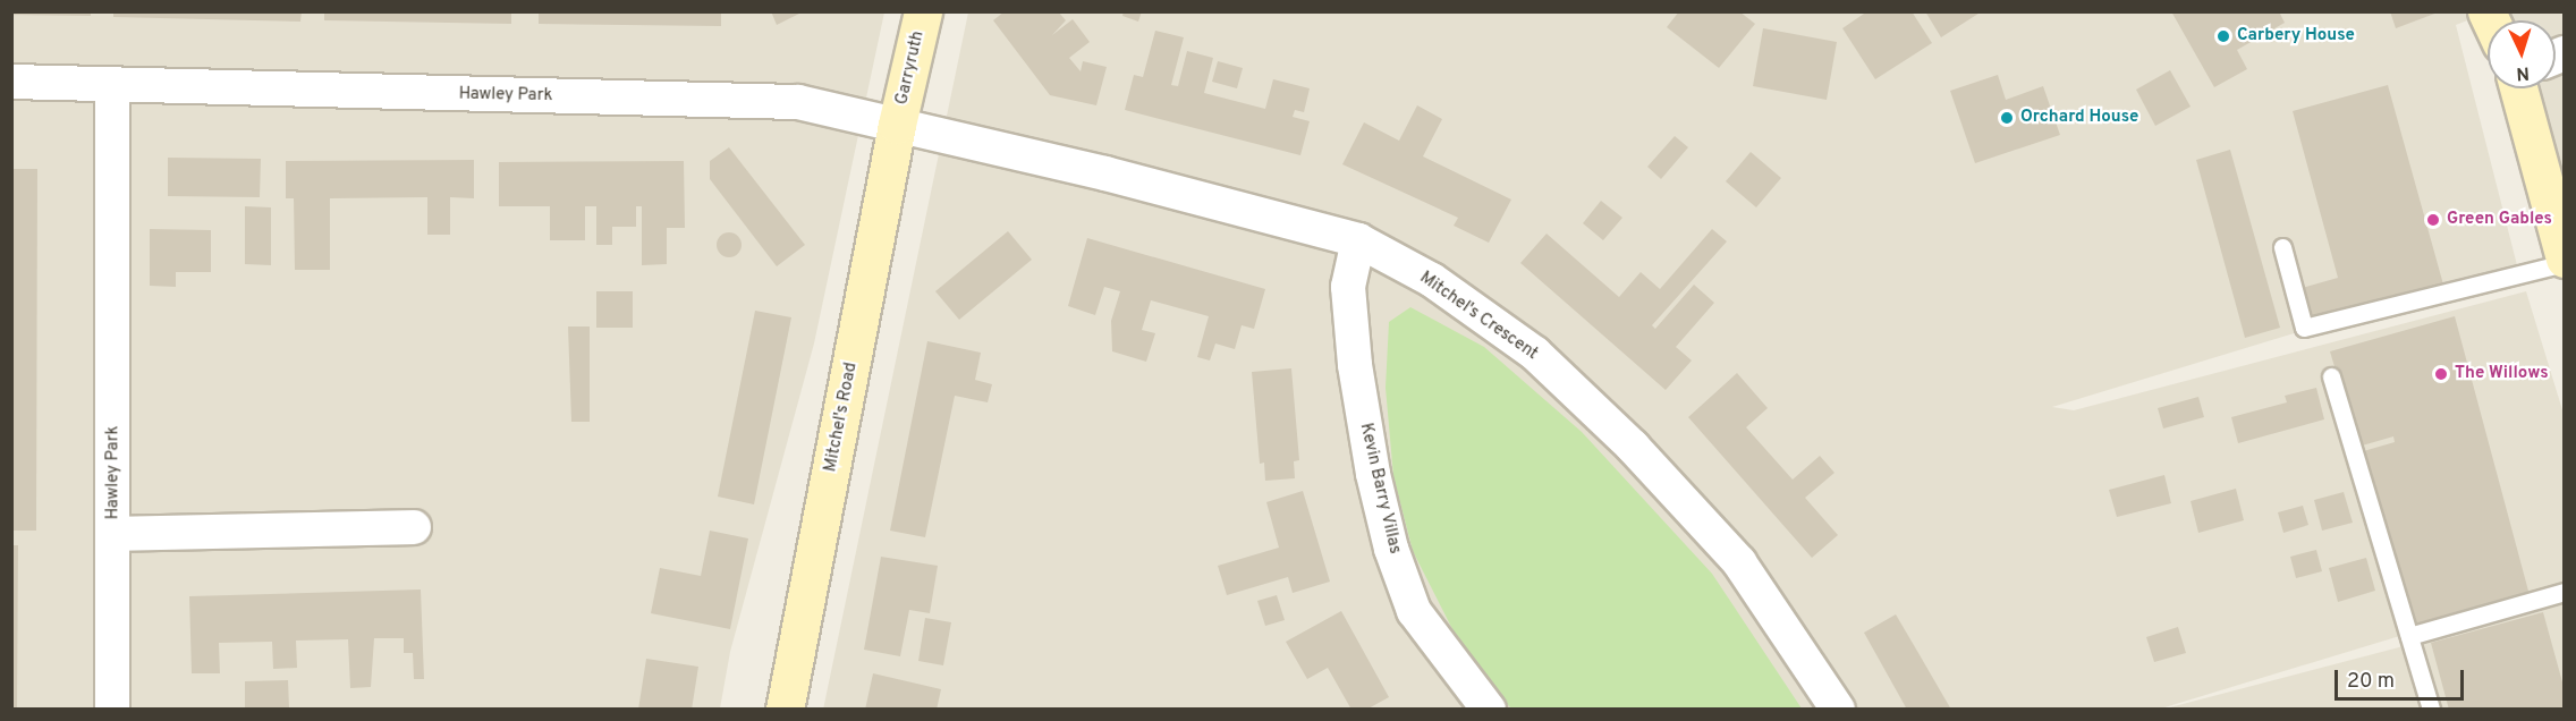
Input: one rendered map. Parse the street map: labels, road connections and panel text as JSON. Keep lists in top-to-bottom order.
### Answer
{
  "streets": {
    "street": [
      "Garryruth",
      "Hawley Park",
      "Mitchel's Crescent",
      "Mitchel's Road",
      "Kevin Barry Villas"
    ]
  },
  "crossings": [
    ["Garryruth", "Hawley Park"],
    ["Garryruth", "Mitchel's Crescent"],
    ["Garryruth", "Mitchel's Road"],
    ["Hawley Park", "Mitchel's Crescent"],
    ["Hawley Park", "Mitchel's Road"],
    ["Mitchel's Crescent", "Mitchel's Road"],
    ["Mitchel's Crescent", "Kevin Barry Villas"]
  ],
  "places": [
    "Carbery House",
    "Orchard House",
    "Green Gables",
    "The Willows"
  ],
  "scale_bar": "20 m",
  "north": "bottom"
}
